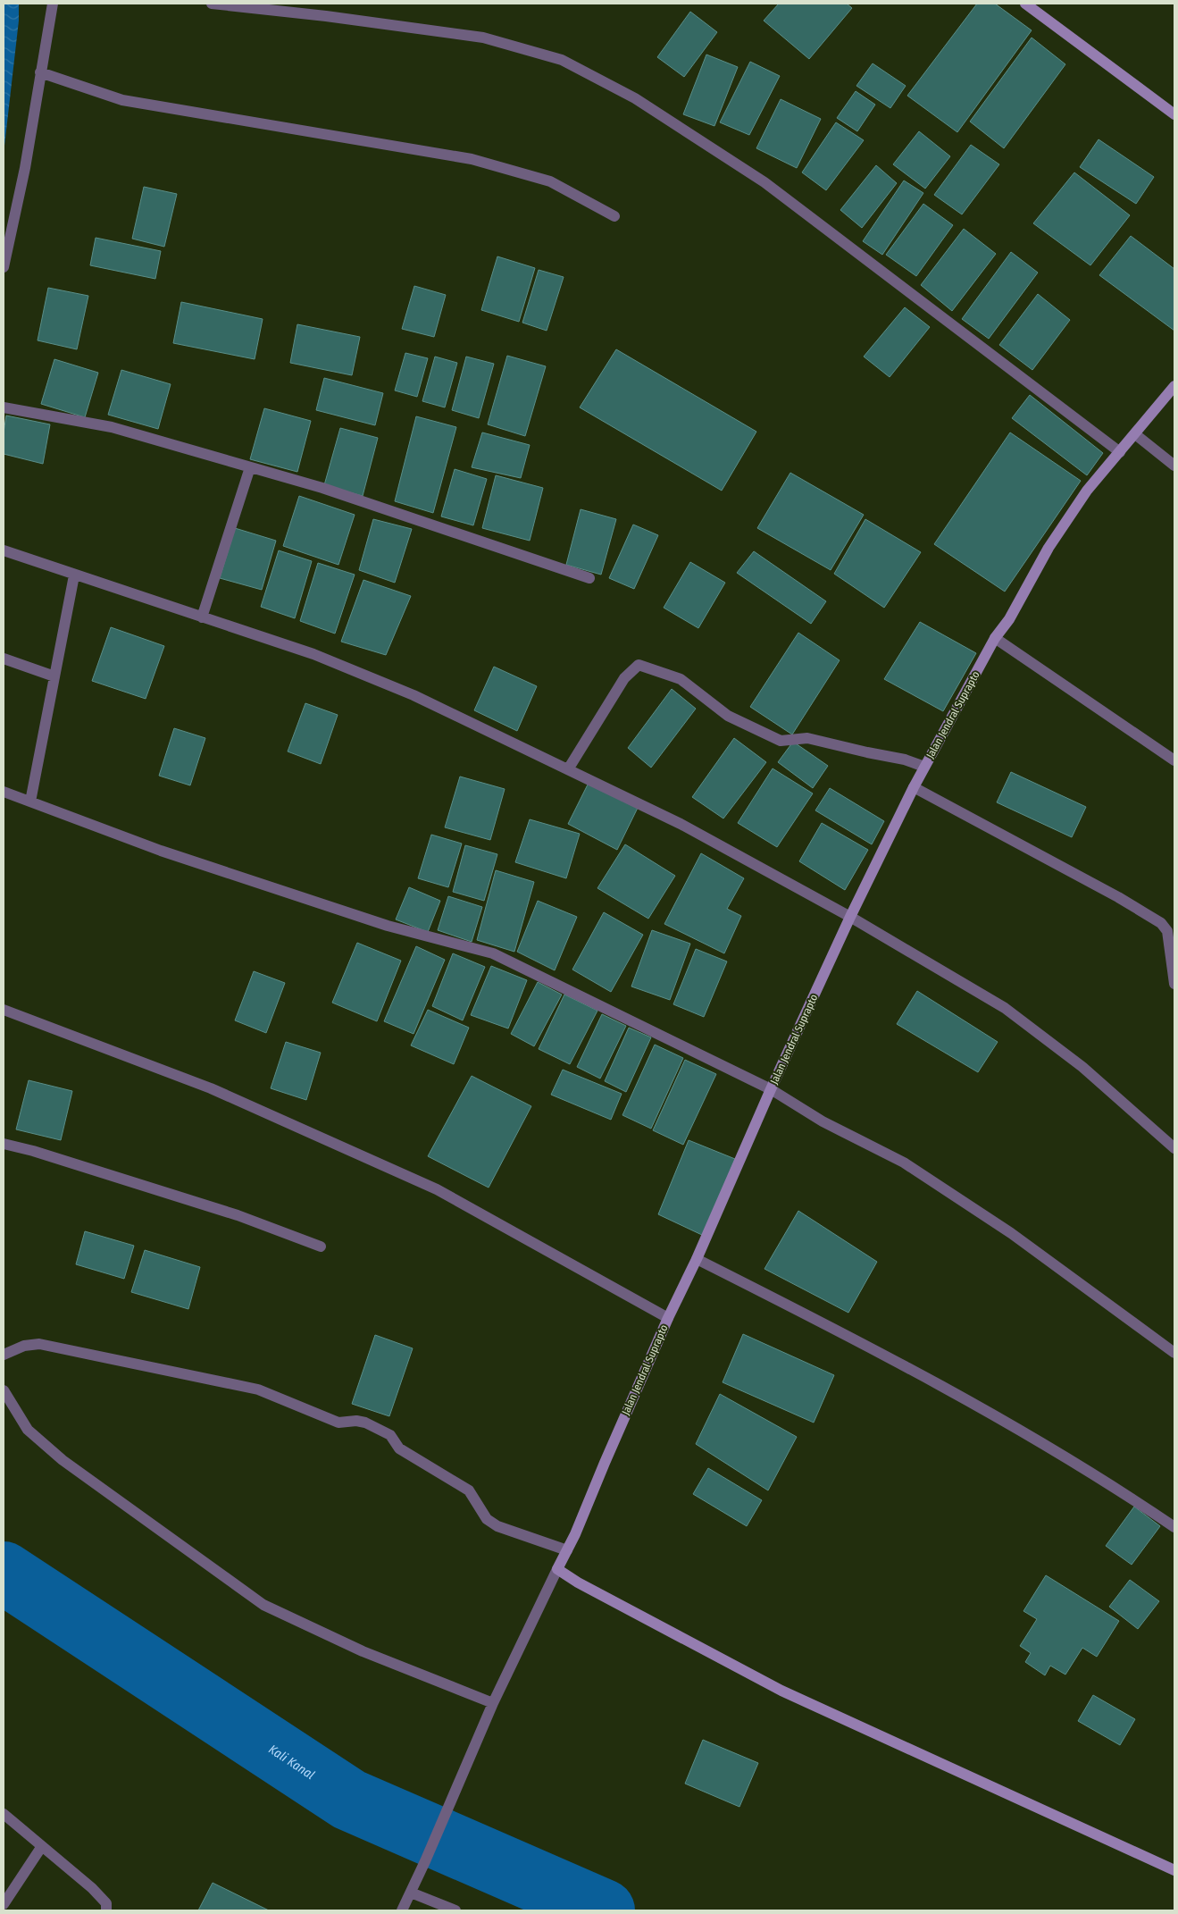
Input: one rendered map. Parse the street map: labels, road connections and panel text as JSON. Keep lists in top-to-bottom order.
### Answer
{
  "streets": {
    "main road": ["Jalan Jendral Suprapto"]
  },
  "water": ["Kali Kanal"]
}
